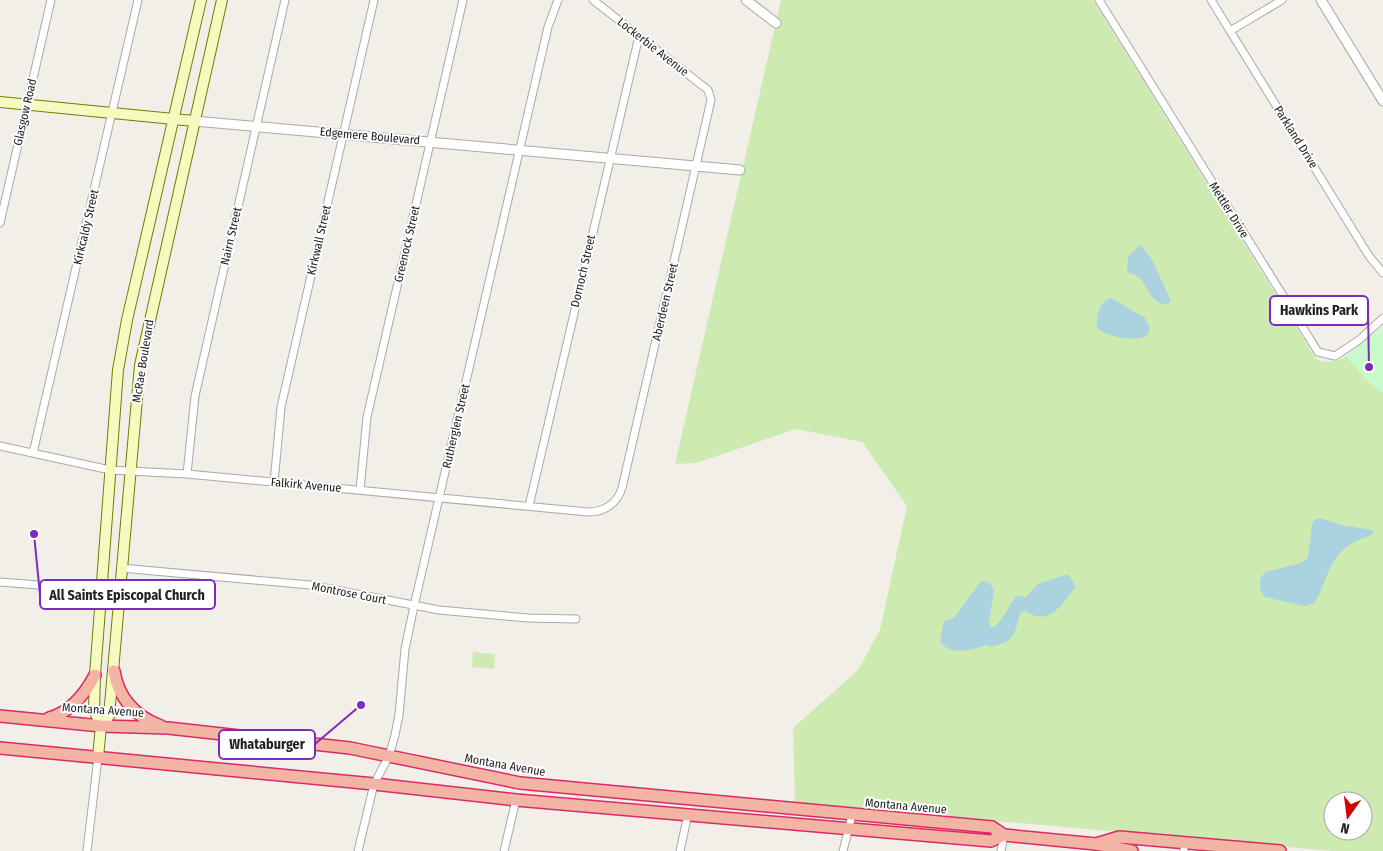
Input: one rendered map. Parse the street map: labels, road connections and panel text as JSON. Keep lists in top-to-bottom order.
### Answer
{
  "streets": {
    "highway": ["Montana Avenue"],
    "main road": ["Edgemere Boulevard", "McRae Boulevard"],
    "street": [
      "Lockerbie Avenue",
      "Glasgow Road",
      "Parkland Drive",
      "Mettler Drive",
      "Kirkcaldy Street",
      "Nairn Street",
      "Kirkwall Street",
      "Greenock Street",
      "Dornoch Street",
      "Aberdeen Street",
      "Rutherglen Street",
      "Falkirk Avenue",
      "Montrose Court"
    ]
  },
  "crossings": [
    ["Lockerbie Avenue", "Dornoch Street"],
    ["Lockerbie Avenue", "Aberdeen Street"],
    ["Glasgow Road", "Edgemere Boulevard"],
    ["Edgemere Boulevard", "Kirkcaldy Street"],
    ["Edgemere Boulevard", "Nairn Street"],
    ["Edgemere Boulevard", "Kirkwall Street"],
    ["Edgemere Boulevard", "Greenock Street"],
    ["Edgemere Boulevard", "Dornoch Street"],
    ["Edgemere Boulevard", "Aberdeen Street"],
    ["Edgemere Boulevard", "McRae Boulevard"],
    ["Edgemere Boulevard", "Rutherglen Street"],
    ["Kirkcaldy Street", "Falkirk Avenue"],
    ["Nairn Street", "Falkirk Avenue"],
    ["Kirkwall Street", "Falkirk Avenue"],
    ["Greenock Street", "Falkirk Avenue"],
    ["Dornoch Street", "Falkirk Avenue"],
    ["Aberdeen Street", "Falkirk Avenue"],
    ["McRae Boulevard", "Falkirk Avenue"],
    ["McRae Boulevard", "Montrose Court"],
    ["McRae Boulevard", "Montana Avenue"],
    ["Rutherglen Street", "Falkirk Avenue"],
    ["Rutherglen Street", "Montrose Court"],
    ["Rutherglen Street", "Montana Avenue"]
  ],
  "places": ["Hawkins Park", "All Saints Episcopal Church", "Whataburger"],
  "north": "bottom"
}
